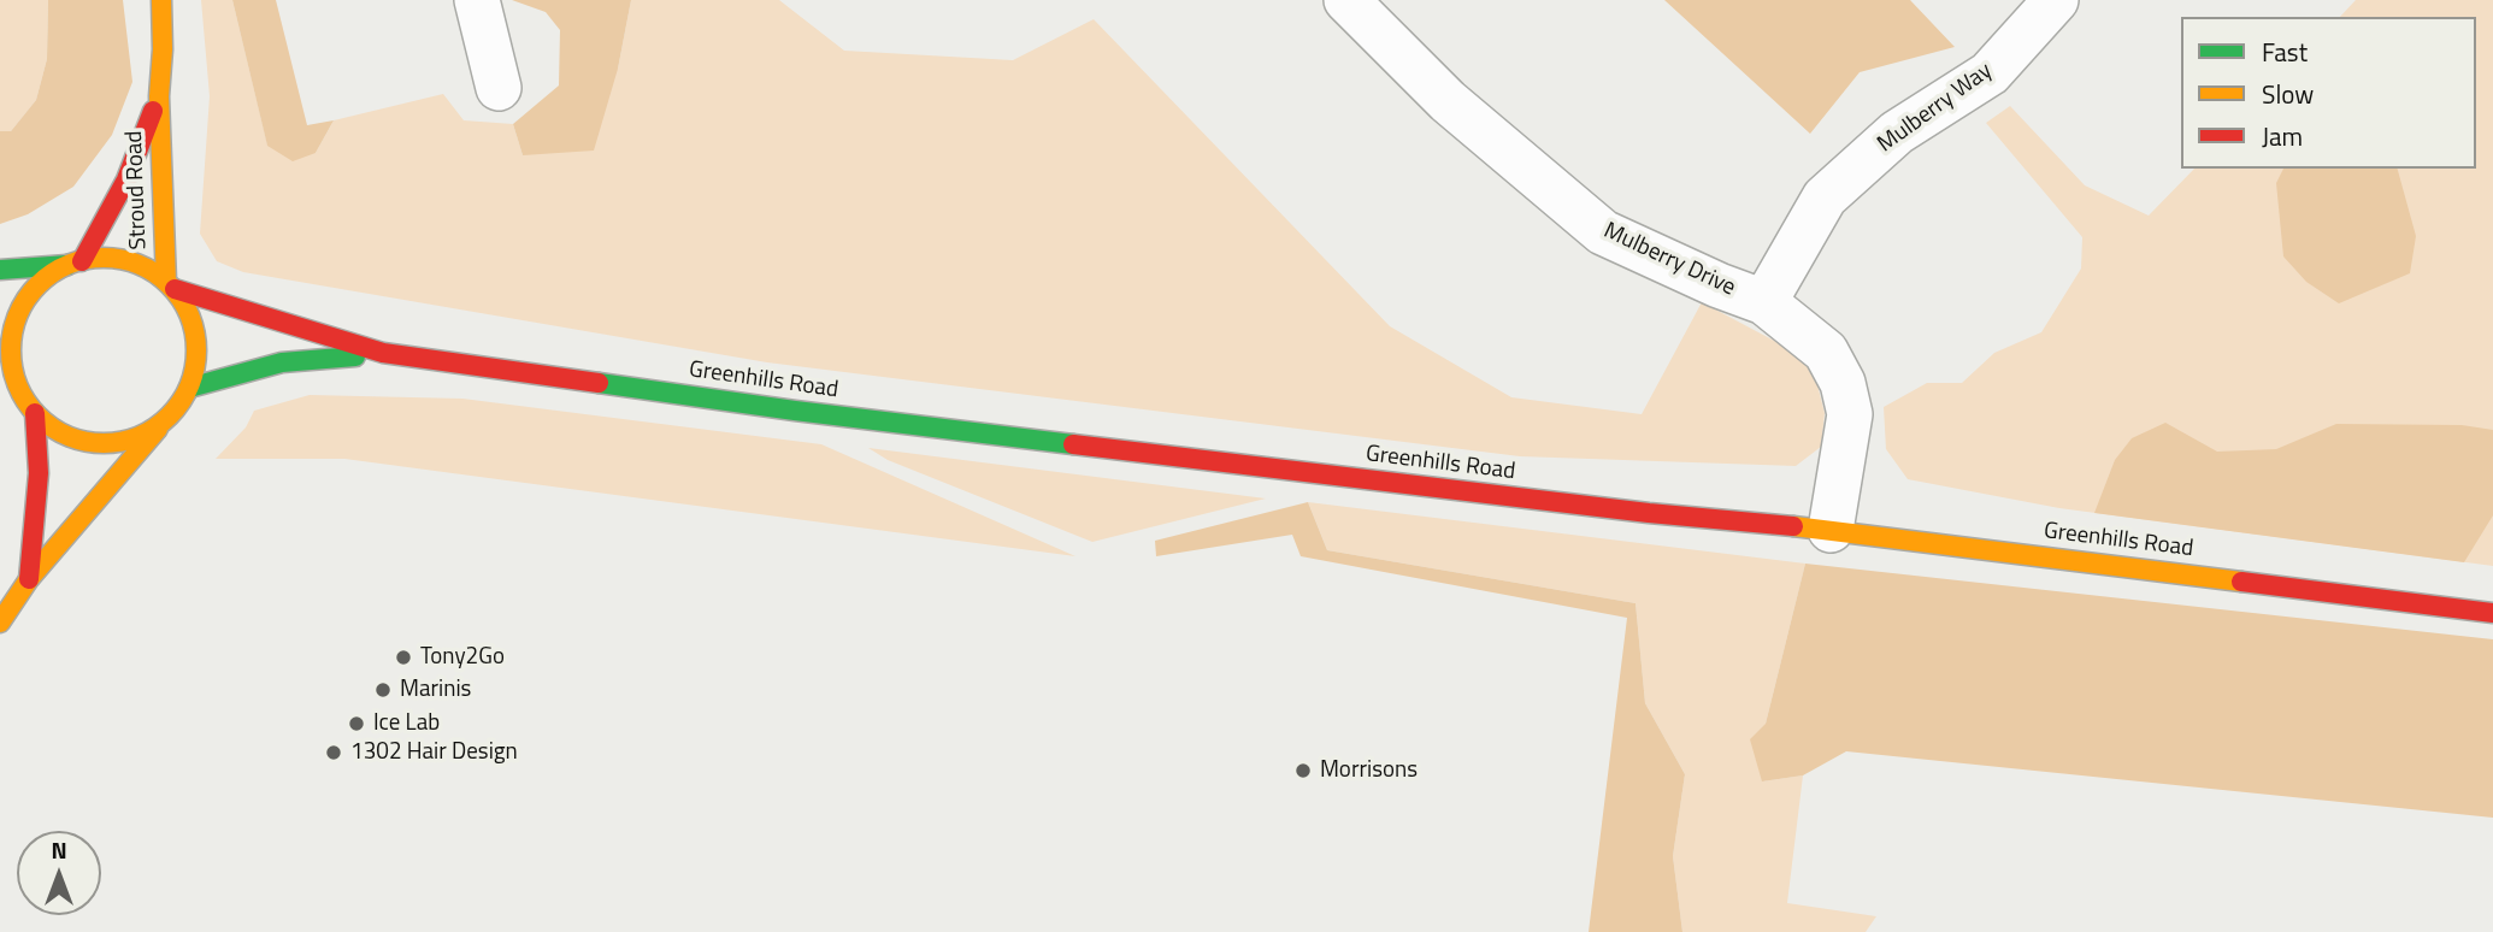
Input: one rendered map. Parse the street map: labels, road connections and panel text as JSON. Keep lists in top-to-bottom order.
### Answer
{
  "streets": {
    "street": [
      "Mulberry Way",
      "Stroud Road",
      "Mulberry Drive",
      "Greenhills Road"
    ]
  },
  "crossings": [
    ["Mulberry Way", "Mulberry Drive"],
    ["Stroud Road", "Greenhills Road"],
    ["Mulberry Drive", "Greenhills Road"]
  ],
  "places": [
    "Tony2Go",
    "Marinis",
    "Ice Lab",
    "1302 Hair Design",
    "Morrisons"
  ],
  "legend": ["Fast", "Slow", "Jam"],
  "north": "top"
}
